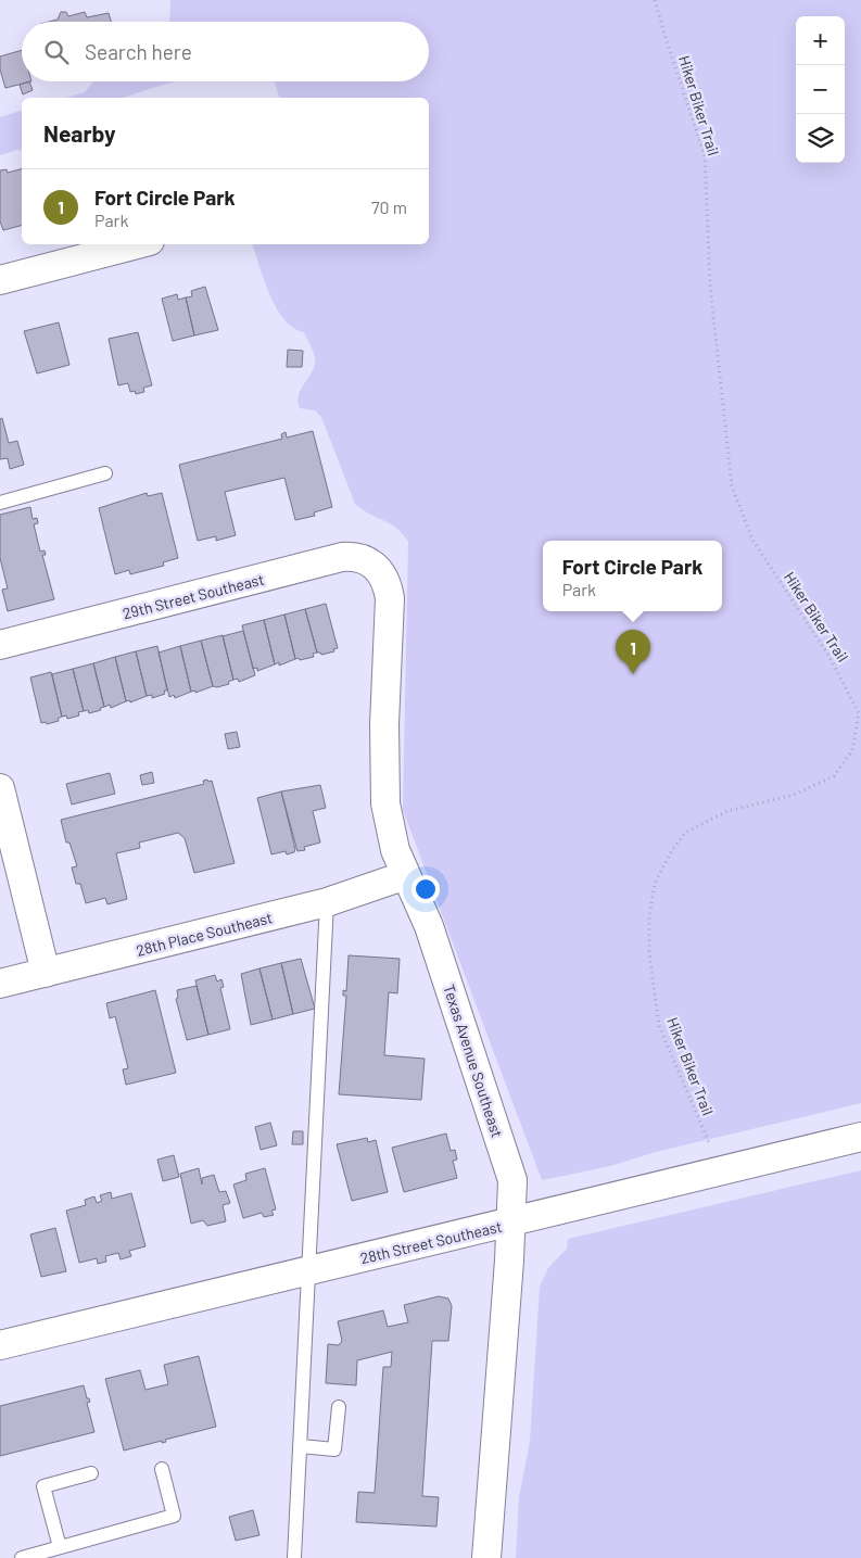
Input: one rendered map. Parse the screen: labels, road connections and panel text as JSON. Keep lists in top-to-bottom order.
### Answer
{
  "streets": {
    "street": [
      "29th Street Southeast",
      "28th Place Southeast",
      "Texas Avenue Southeast",
      "28th Street Southeast"
    ],
    "path": ["Hiker Biker Trail"]
  },
  "crossings": [
    ["29th Street Southeast", "Texas Avenue Southeast"],
    ["28th Place Southeast", "Texas Avenue Southeast"],
    ["Texas Avenue Southeast", "28th Street Southeast"]
  ],
  "page": {
    "map_buttons": ["+", "−"],
    "search": "Search here",
    "heading": "Nearby",
    "list": [
      {
        "mark": "1",
        "name": "Fort Circle Park",
        "note": "Park",
        "value": "70 m"
      }
    ],
    "popup": ["Fort Circle Park", "Park"],
    "pins": "1"
  }
}
